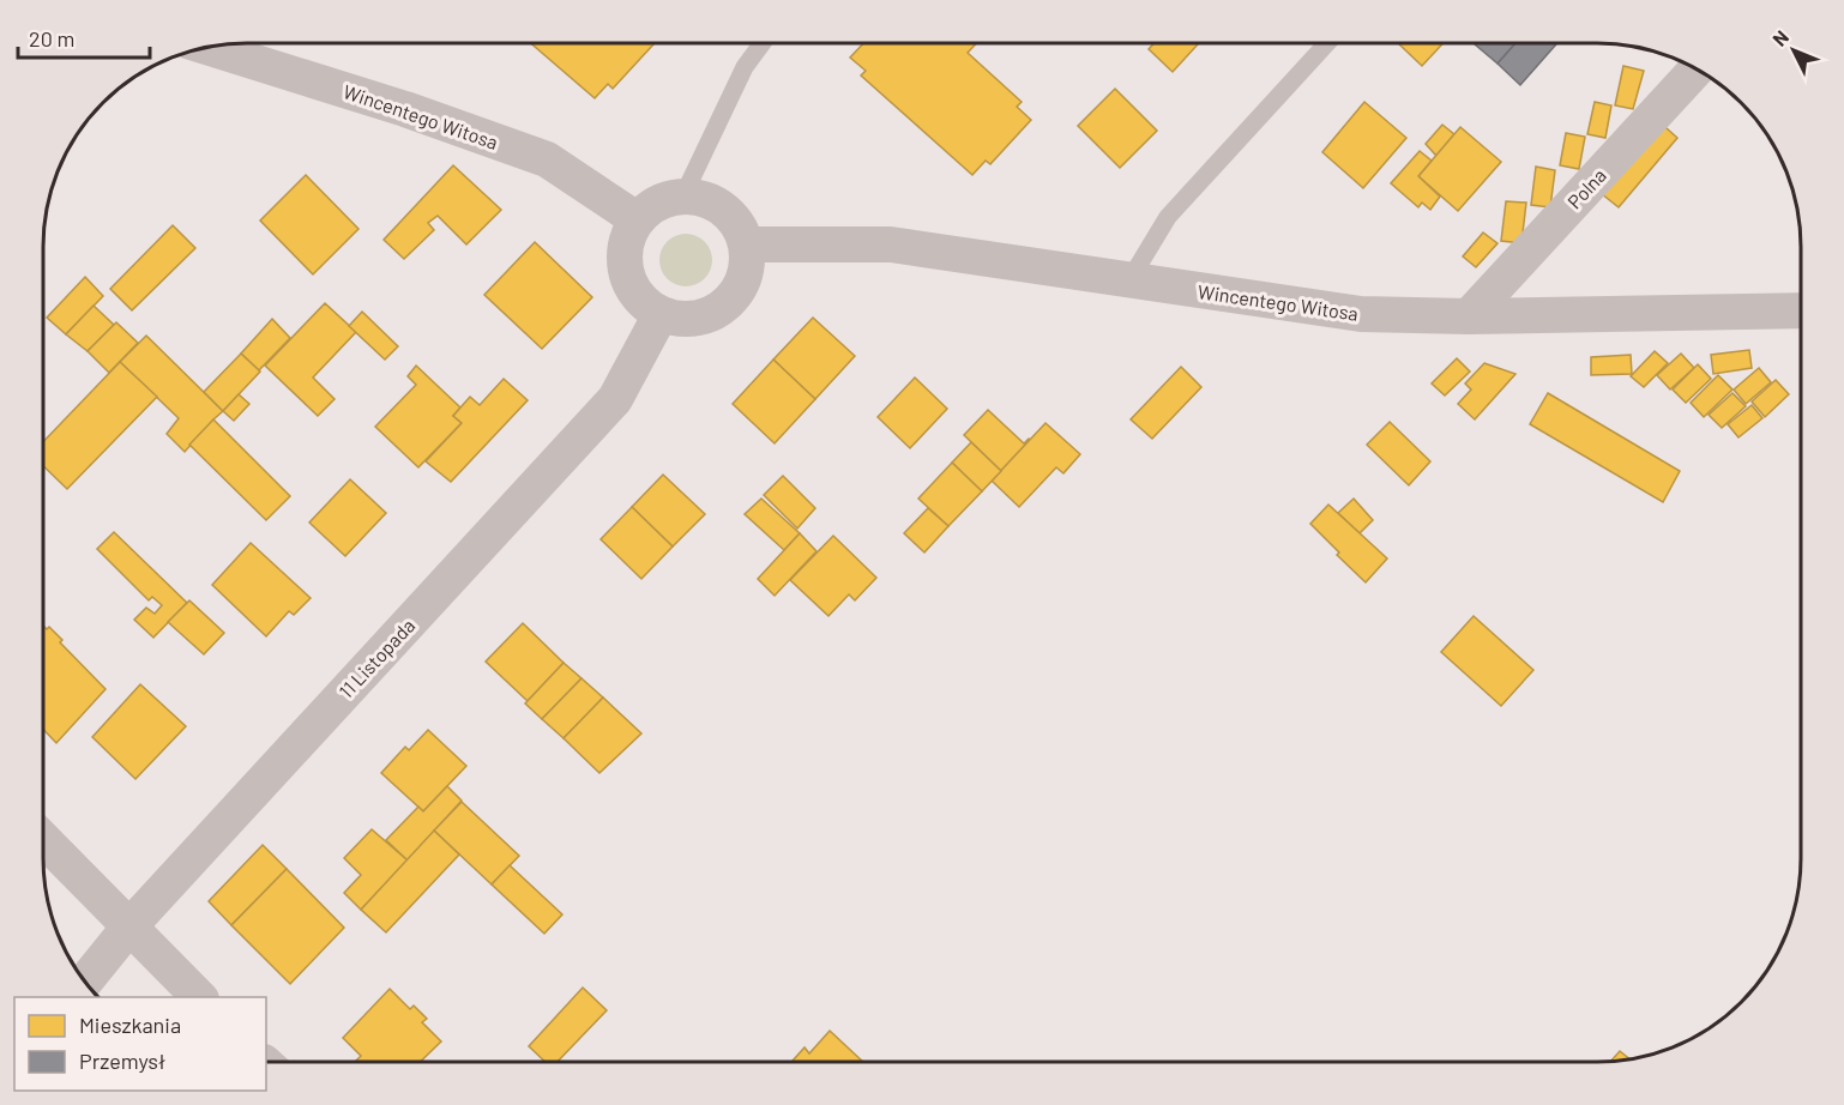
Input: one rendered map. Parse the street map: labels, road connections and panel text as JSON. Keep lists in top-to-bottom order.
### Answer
{
  "streets": {
    "street": ["Wincentego Witosa", "Polna", "11 Listopada"]
  },
  "crossings": [
    ["Wincentego Witosa", "Polna"],
    ["Wincentego Witosa", "11 Listopada"]
  ],
  "legend": ["Mieszkania", "Przemysł"],
  "scale_bar": "20 m",
  "north": "top left"
}
